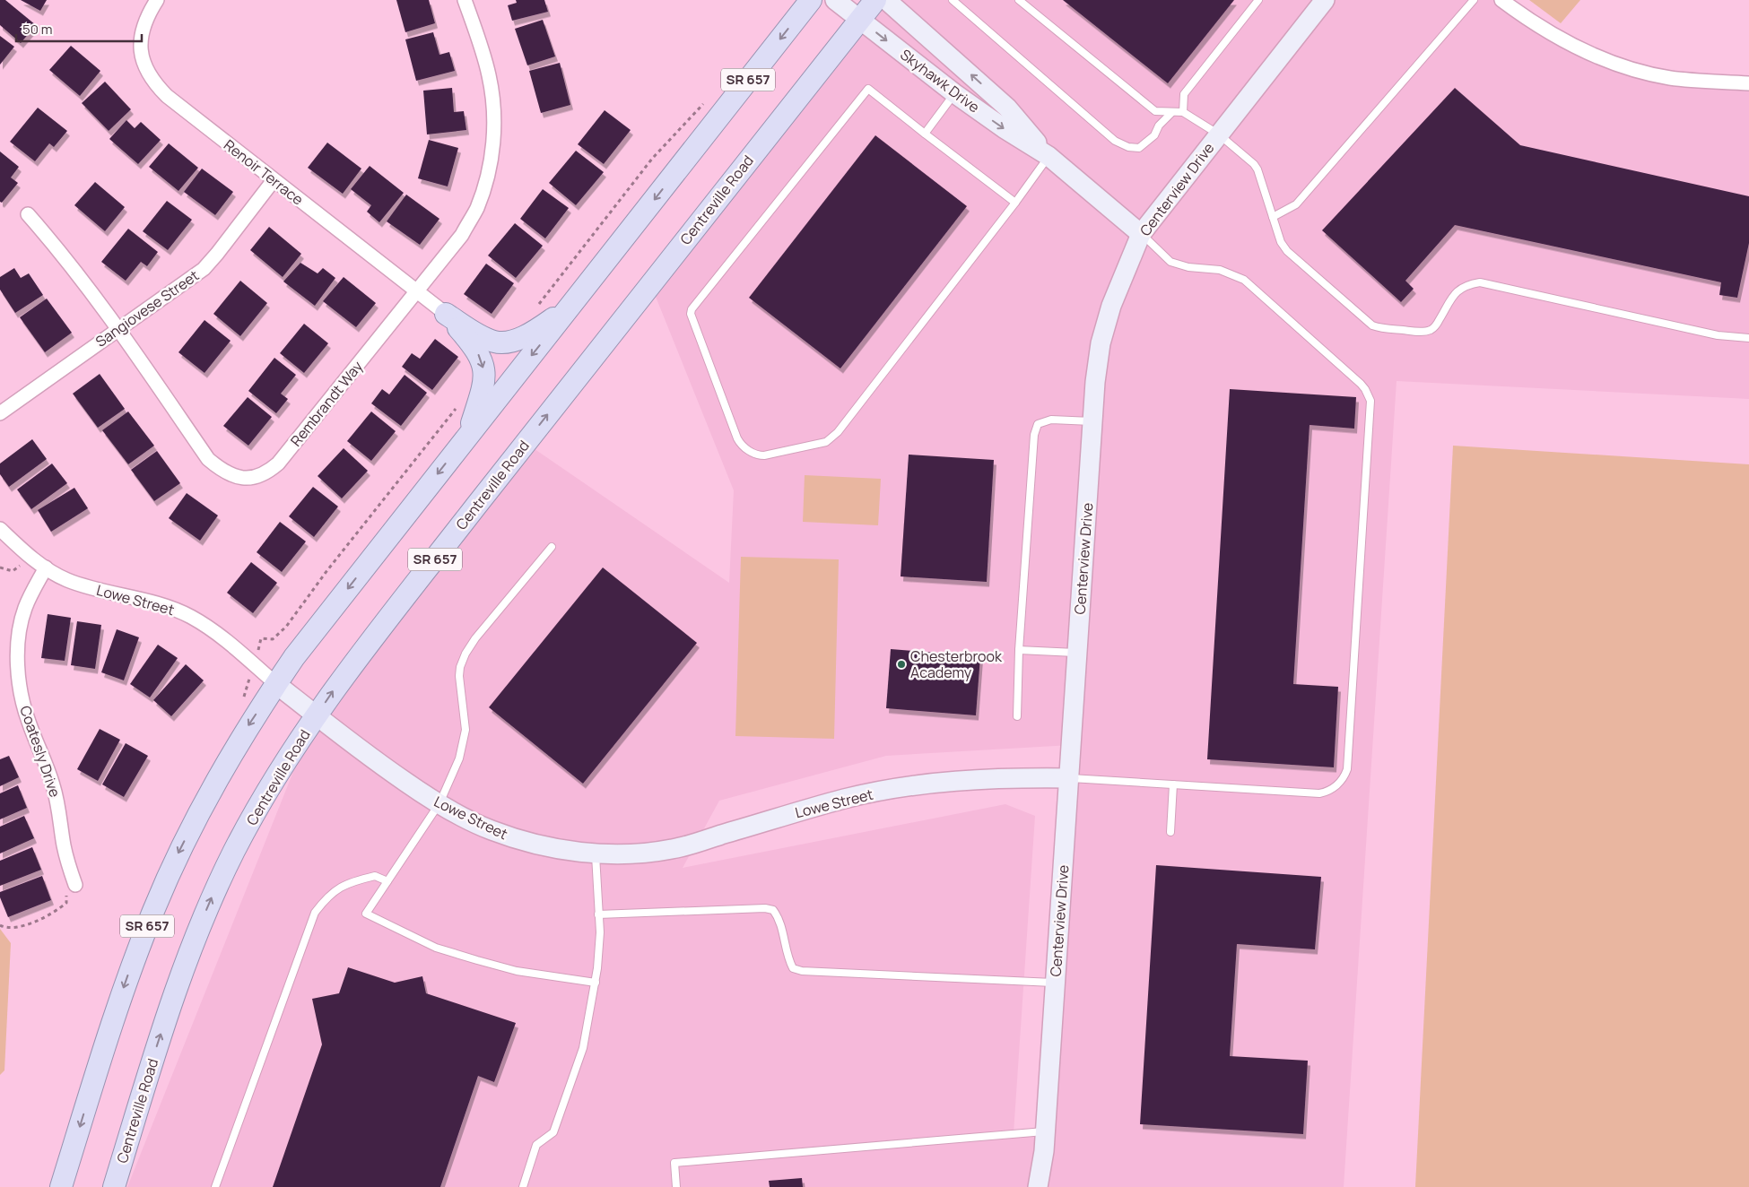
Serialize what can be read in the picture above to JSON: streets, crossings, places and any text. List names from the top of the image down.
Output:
{
  "streets": {
    "main road": ["SR 657", "Centreville Road"],
    "street": [
      "Skyhawk Drive",
      "Renoir Terrace",
      "Centerview Drive",
      "Sangiovese Street",
      "Rembrandt Way",
      "Lowe Street",
      "Coatesly Drive"
    ]
  },
  "crossings": [
    ["SR 657", "Lowe Street"],
    ["Skyhawk Drive", "Centerview Drive"],
    ["Skyhawk Drive", "Centreville Road"],
    ["Renoir Terrace", "Sangiovese Street"],
    ["Renoir Terrace", "Rembrandt Way"],
    ["Centerview Drive", "Lowe Street"],
    ["Centreville Road", "Lowe Street"],
    ["Sangiovese Street", "Rembrandt Way"],
    ["Lowe Street", "Coatesly Drive"]
  ],
  "places": ["Chesterbrook Academy"],
  "scale_bar": "50 m"
}
